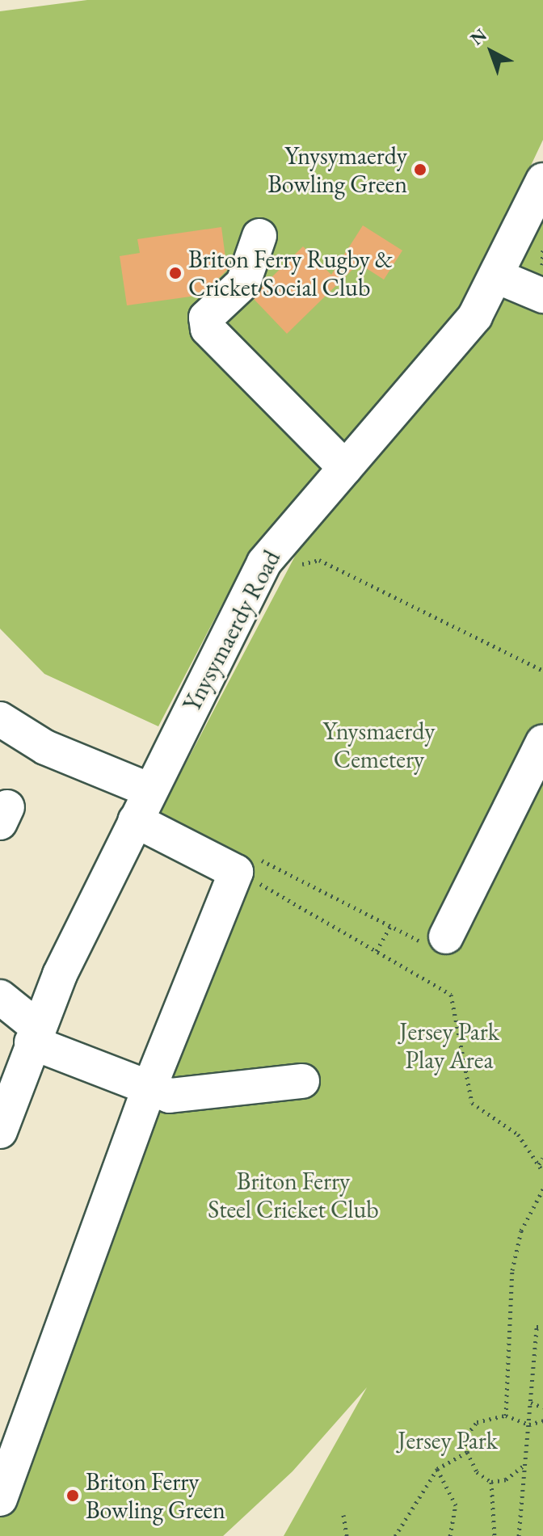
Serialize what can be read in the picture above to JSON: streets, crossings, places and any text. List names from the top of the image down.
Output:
{
  "streets": {
    "street": ["Ynysymaerdy Road"]
  },
  "parks": [
    "Ynysmaerdy Cemetery",
    "Jersey Park Play Area",
    "Briton Ferry Steel Cricket Club",
    "Jersey Park"
  ],
  "places": ["Ynysymaerdy Bowling Green", "Briton Ferry Rugby & Cricket Social Club", "Briton Ferry Bowling Green"],
  "north": "top left"
}
